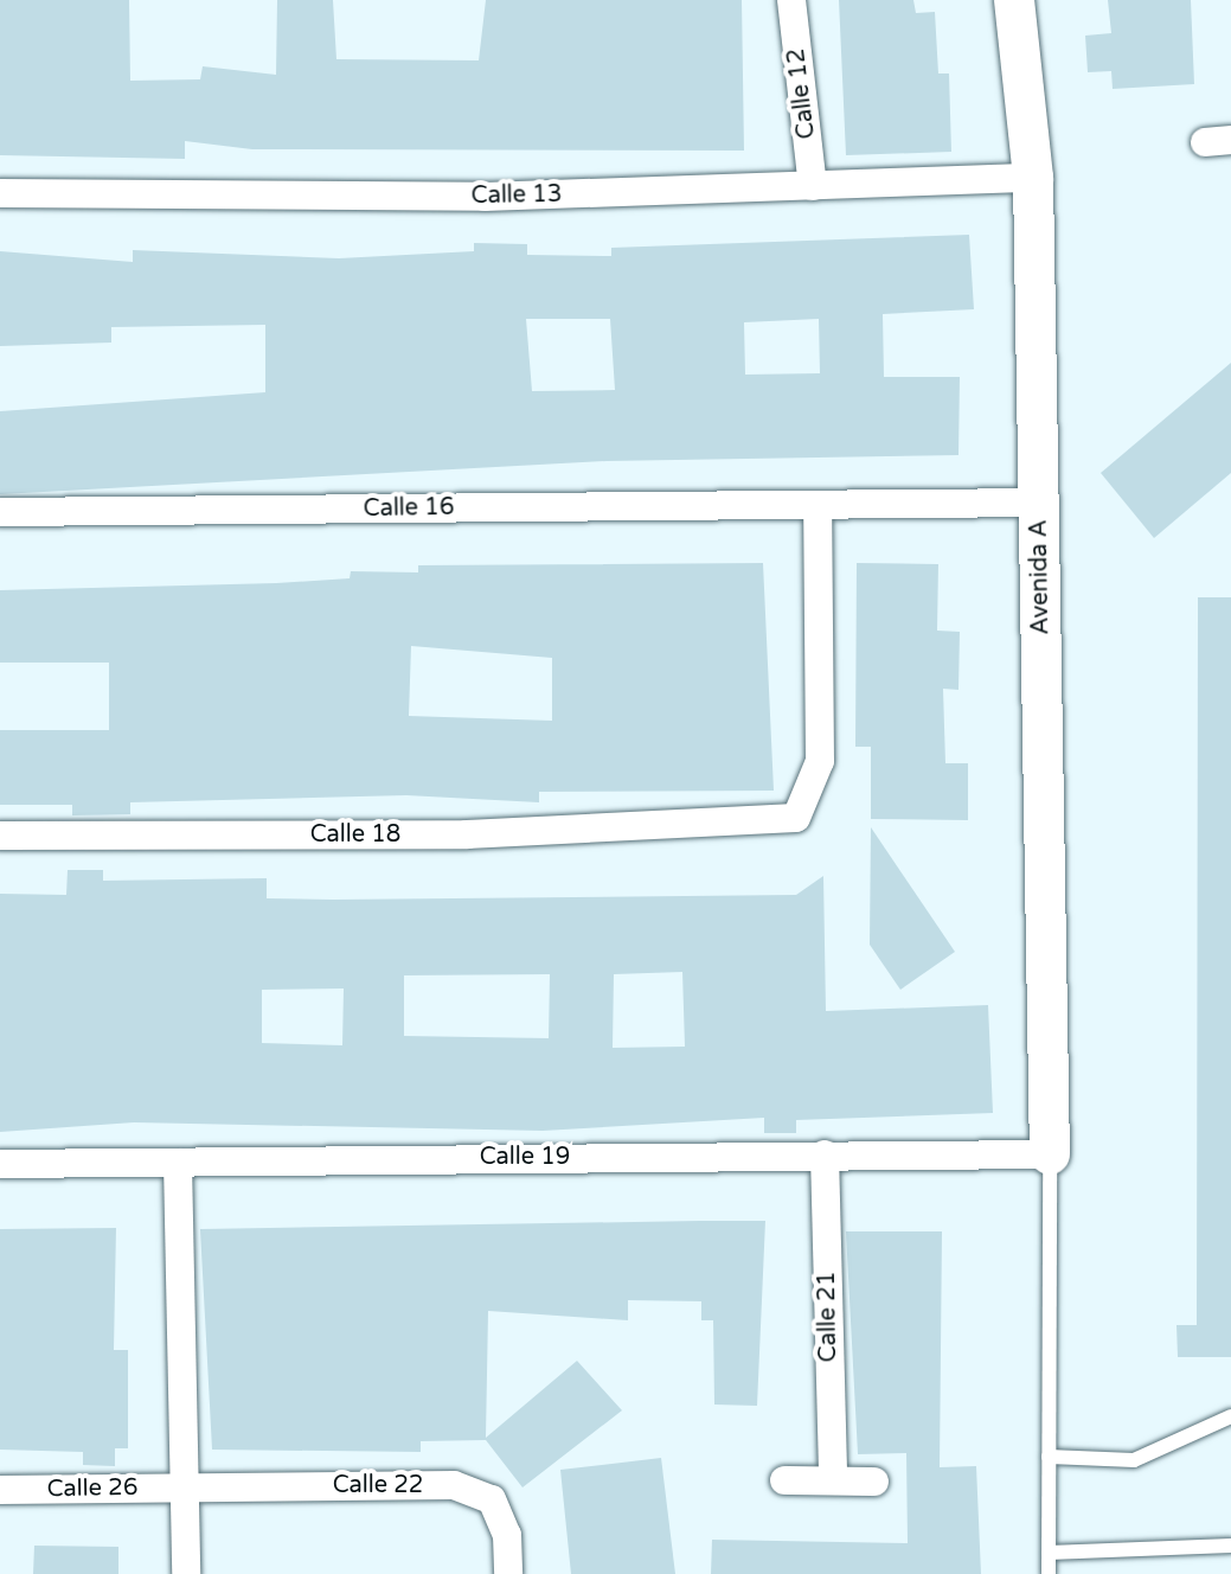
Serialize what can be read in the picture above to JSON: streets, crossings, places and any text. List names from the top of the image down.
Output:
{
  "streets": {
    "street": [
      "Calle 12",
      "Calle 13",
      "Calle 16",
      "Avenida A",
      "Calle 18",
      "Calle 19",
      "Calle 21",
      "Calle 22",
      "Calle 26"
    ]
  },
  "crossings": [
    ["Calle 12", "Calle 13"],
    ["Calle 13", "Avenida A"],
    ["Calle 16", "Avenida A"],
    ["Calle 16", "Calle 18"],
    ["Avenida A", "Calle 19"],
    ["Calle 19", "Calle 21"],
    ["Calle 22", "Calle 26"]
  ]
}
